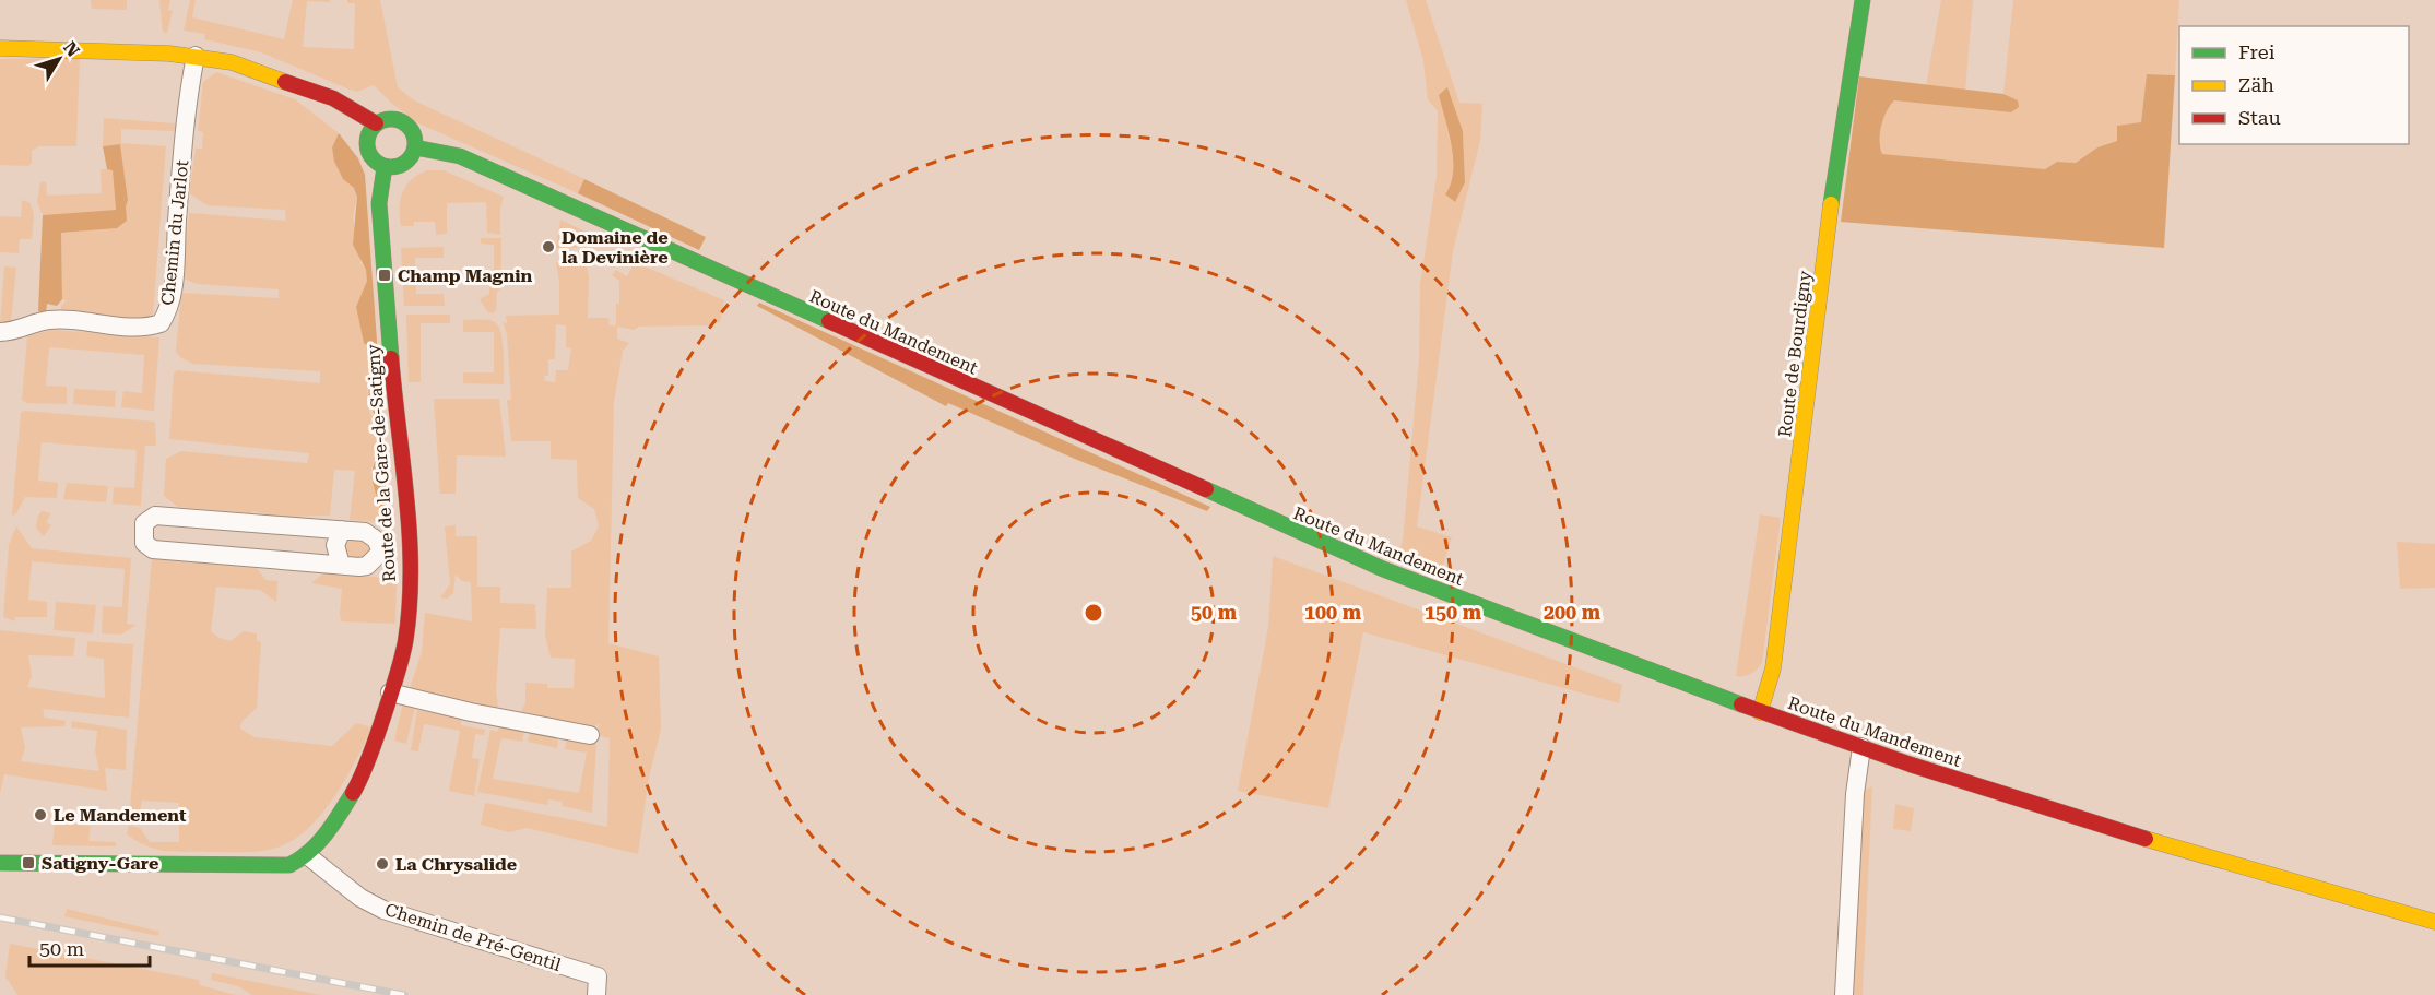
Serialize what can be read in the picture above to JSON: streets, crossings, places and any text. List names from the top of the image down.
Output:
{
  "streets": {
    "street": [
      "Chemin du Jarlot",
      "Route du Mandement",
      "Route de Bourdigny",
      "Route de la Gare-de-Satigny",
      "Chemin de Pré-Gentil"
    ]
  },
  "crossings": [
    ["Route du Mandement", "Route de Bourdigny"],
    ["Route du Mandement", "Route de la Gare-de-Satigny"],
    ["Route de la Gare-de-Satigny", "Chemin de Pré-Gentil"]
  ],
  "places": {
    "other": ["Domaine de la Devinière", "Le Mandement", "La Chrysalide"],
    "transit": ["Champ Magnin", "Satigny-Gare"]
  },
  "legend": ["Frei", "Zäh", "Stau"],
  "scale_bar": "50 m",
  "north": "top right",
  "rings": [
    "50 m",
    "100 m",
    "150 m",
    "200 m"
  ]
}
